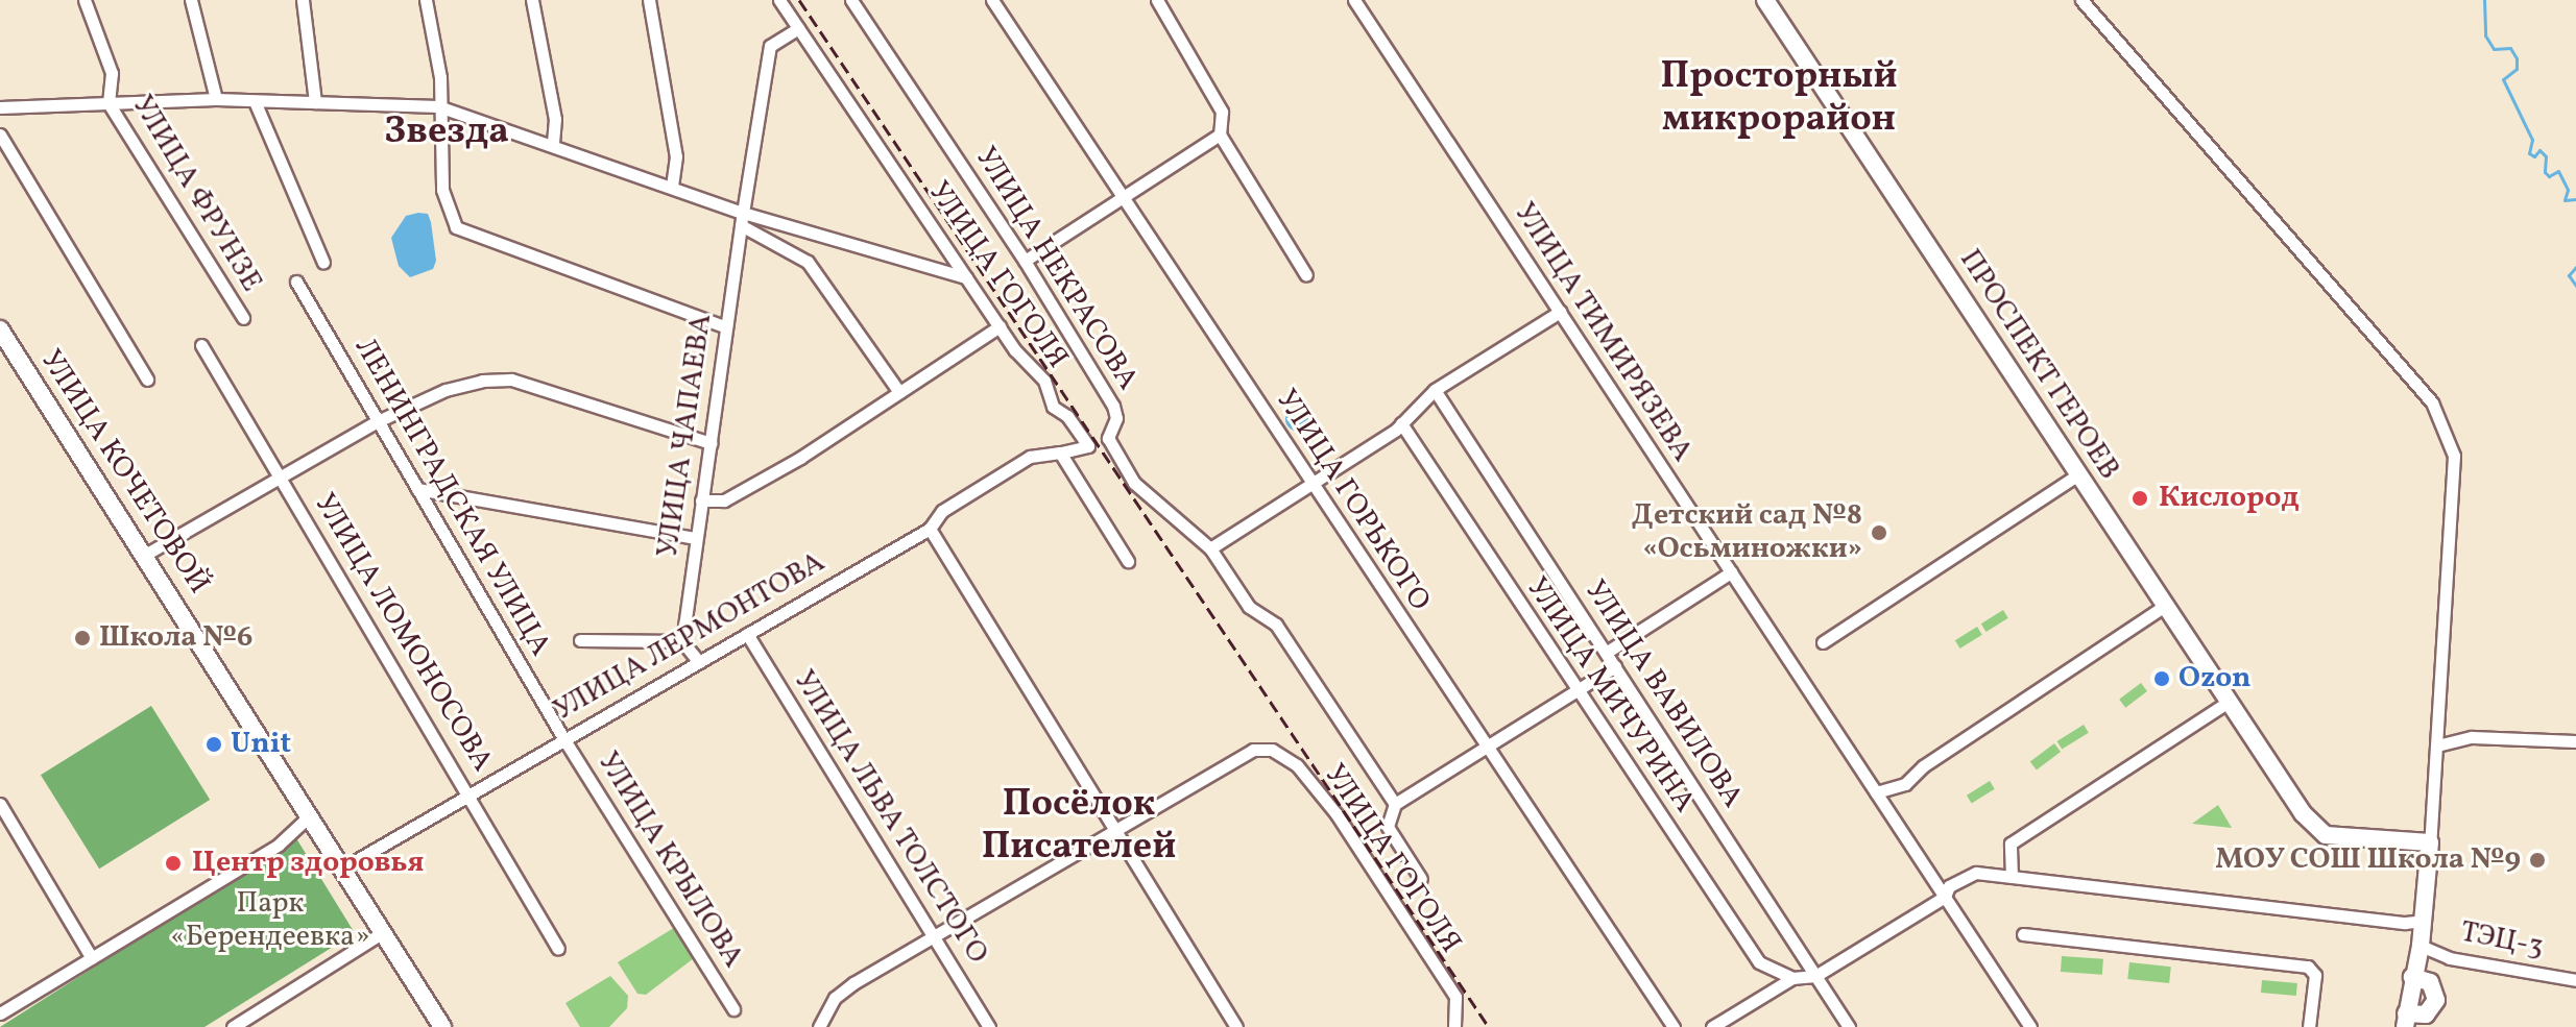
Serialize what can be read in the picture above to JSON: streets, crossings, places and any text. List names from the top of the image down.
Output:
{
  "streets": {
    "street": [
      "УЛИЦА ФРУНЗЕ",
      "УЛИЦА НЕКРАСОВА",
      "УЛИЦА ГОГОЛЯ",
      "УЛИЦА ТИМИРЯЗЕВА",
      "ПРОСПЕКТ ГЕРОЕВ",
      "УЛИЦА ЧАПАЕВА",
      "УЛИЦА КОЧЕТОВОЙ",
      "ЛЕНИНГРАДСКАЯ УЛИЦА",
      "УЛИЦА ГОРЬКОГО",
      "УЛИЦА ЛОМОНОСОВА",
      "УЛИЦА ЛЕРМОНТОВА",
      "УЛИЦА ВАВИЛОВА",
      "УЛИЦА МИЧУРИНА",
      "УЛИЦА ЛЬВА ТОЛСТОГО",
      "УЛИЦА КРЫЛОВА",
      "ТЭЦ-3"
    ]
  },
  "crossings": [
    ["УЛИЦА ГОГОЛЯ", "УЛИЦА ЧАПАЕВА"],
    ["УЛИЦА ГОГОЛЯ", "УЛИЦА ЛЕРМОНТОВА"],
    ["УЛИЦА КОЧЕТОВОЙ", "УЛИЦА ЛЕРМОНТОВА"],
    ["ЛЕНИНГРАДСКАЯ УЛИЦА", "УЛИЦА ЛЕРМОНТОВА"],
    ["ЛЕНИНГРАДСКАЯ УЛИЦА", "УЛИЦА КРЫЛОВА"],
    ["УЛИЦА ЛОМОНОСОВА", "УЛИЦА ЛЕРМОНТОВА"],
    ["УЛИЦА ЛЕРМОНТОВА", "УЛИЦА ЛЬВА ТОЛСТОГО"],
    ["УЛИЦА ЛЕРМОНТОВА", "УЛИЦА КРЫЛОВА"]
  ],
  "districts": ["Просторный микрорайон", "Звезда", "Посёлок Писателей"],
  "parks": ["Парк «Берендеевка»"],
  "places": [
    "Кислород",
    "Детский сад №8 «Осьминожки»",
    "Школа №6",
    "Ozon",
    "Unit",
    "МОУ СОШ Школа №9",
    "Центр здоровья"
  ]
}
